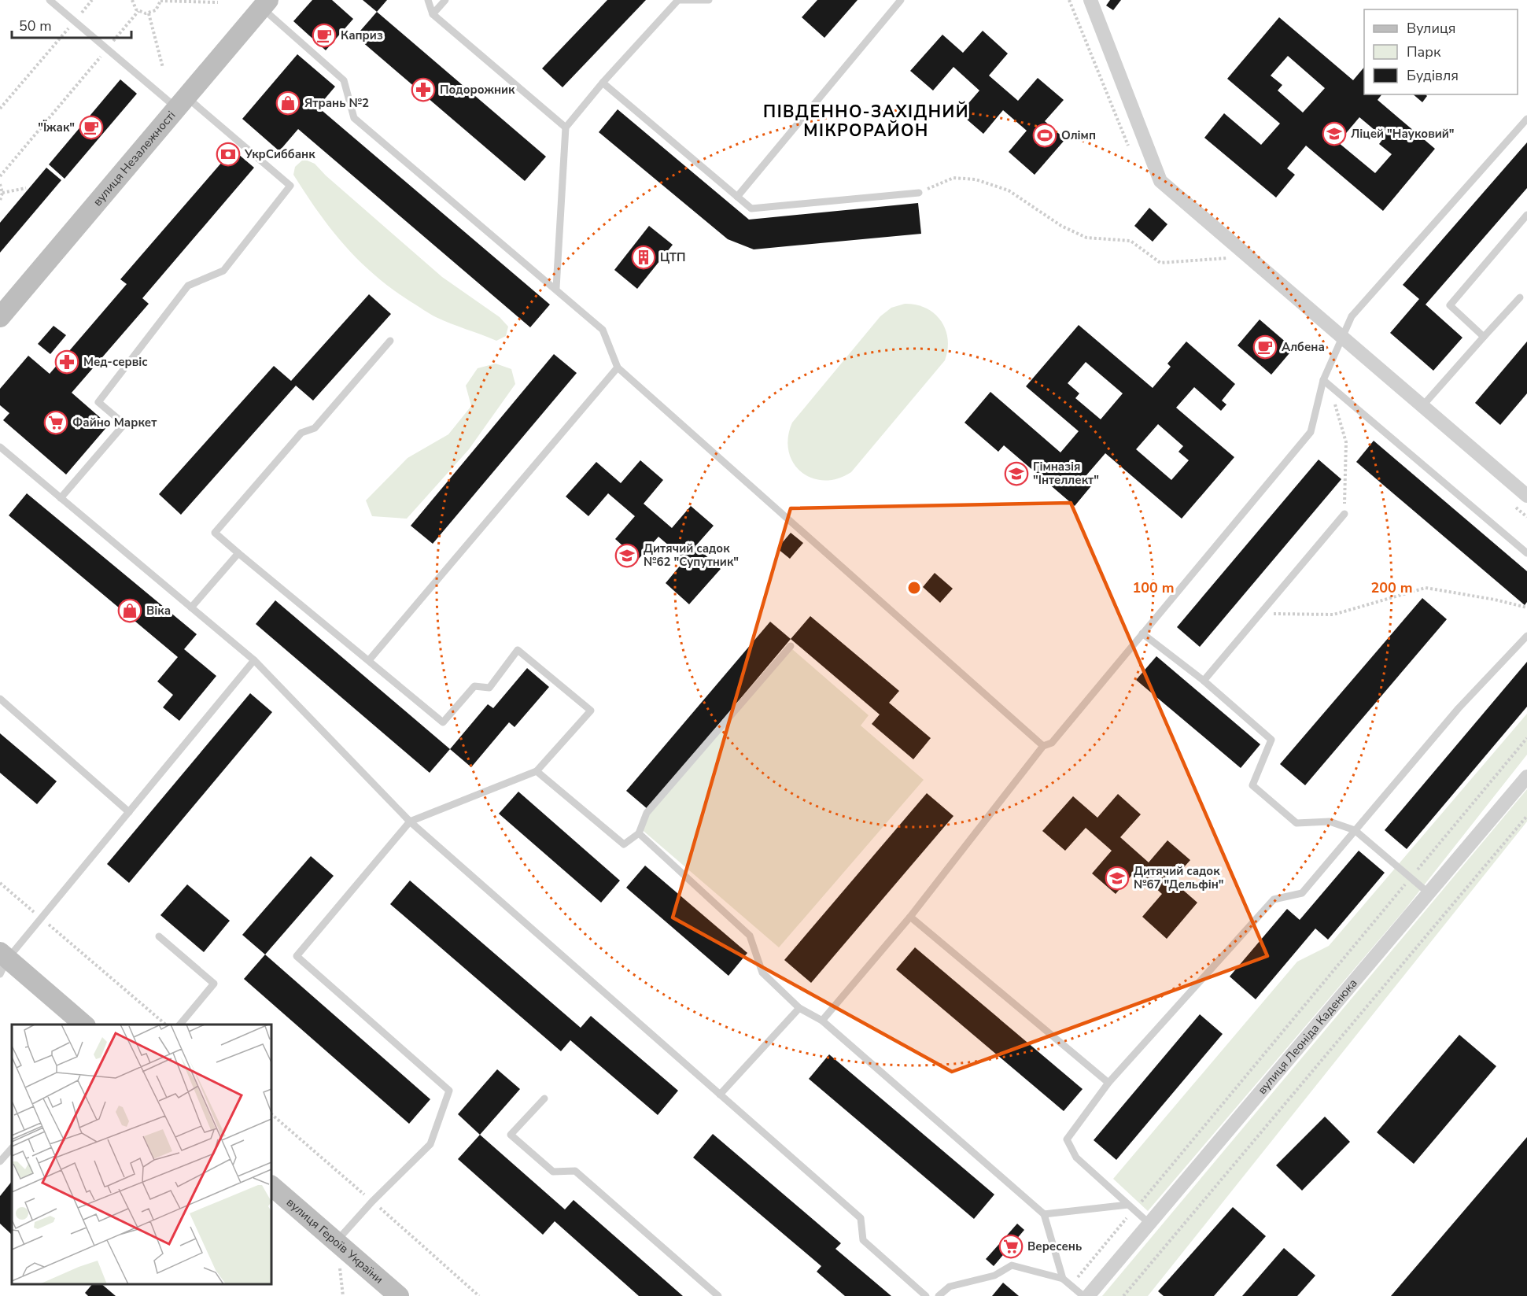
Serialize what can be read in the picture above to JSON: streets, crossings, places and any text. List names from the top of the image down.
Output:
{
  "streets": {
    "main road": ["вулиця Незалежності", "вулиця Героїв України"],
    "street": ["вулиця Леоніда Каденюка"]
  },
  "districts": ["ПІВДЕННО-ЗАХІДНИЙ МІКРОРАЙОН"],
  "places": {
    "cafe": ["Каприз", "\"Їжак\"", "Албена"],
    "pharmacy": ["Подорожник", "Мед-сервіс"],
    "shop": ["Ятрань №2", "Віка"],
    "school or university": [
      "Ліцей \"Науковий\"",
      "Гімназія \"Інтеллект\"",
      "Дитячий садок №62 \"Супутник\"",
      "Дитячий садок №67 \"Дельфін\""
    ],
    "sports": ["Олімп"],
    "bank": ["УкрСиббанк"],
    "building": ["ЦТП"],
    "supermarket": ["Файно Маркет", "Вересень"]
  },
  "legend": ["Вулиця", "Парк", "Будівля"],
  "scale_bar": "50 m",
  "rings": ["100 m", "200 m"]
}
